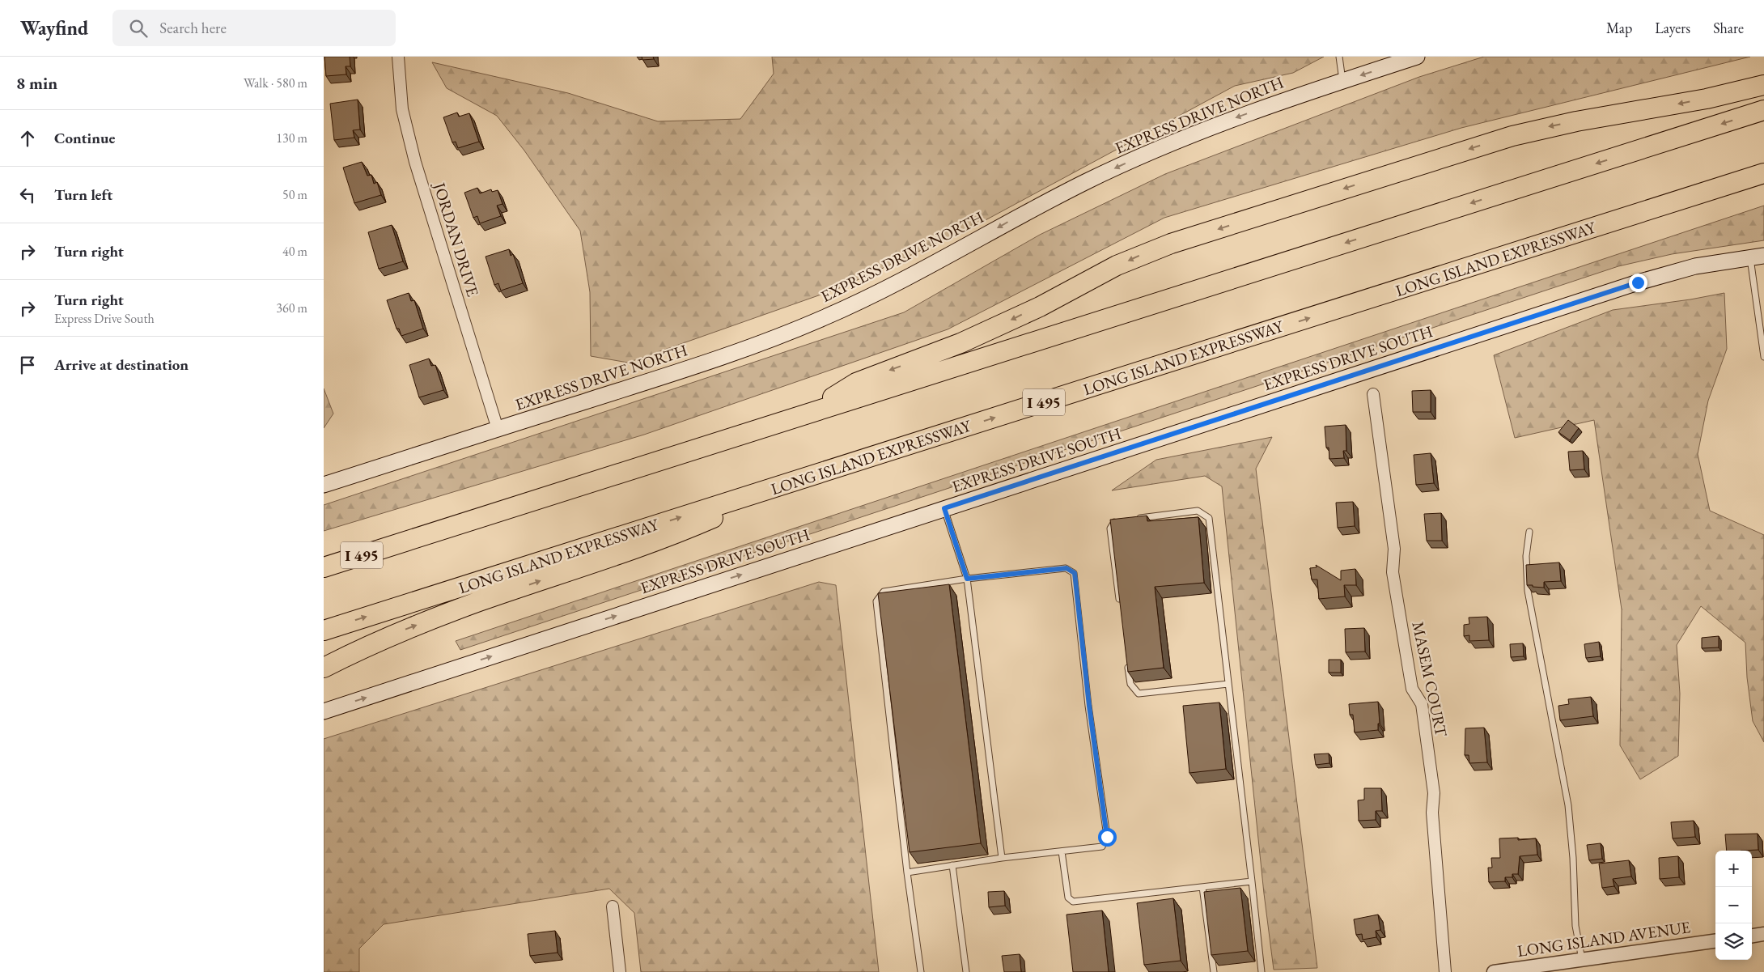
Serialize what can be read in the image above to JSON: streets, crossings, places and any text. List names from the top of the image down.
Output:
{
  "streets": {
    "highway": ["LONG ISLAND EXPRESSWAY", "I 495"],
    "main road": ["EXPRESS DRIVE NORTH", "EXPRESS DRIVE SOUTH"],
    "street": ["JORDAN DRIVE", "MASEM COURT", "LONG ISLAND AVENUE"]
  },
  "crossings": [
    ["EXPRESS DRIVE NORTH", "JORDAN DRIVE"]
  ],
  "one_way": ["EXPRESS DRIVE NORTH", "EXPRESS DRIVE SOUTH"],
  "page": {
    "header": "Wayfind",
    "search": "Search here",
    "nav": ["Map", "Layers", "Share"],
    "heading": ["8 min", "Walk · 580 m"],
    "list": [
      ["Continue", "130 m"],
      ["Turn left", "50 m"],
      ["Turn right", "40 m"],
      ["Turn right", "Express Drive South", "360 m"],
      "Arrive at destination"
    ],
    "map_buttons": ["+", "−"]
  }
}
